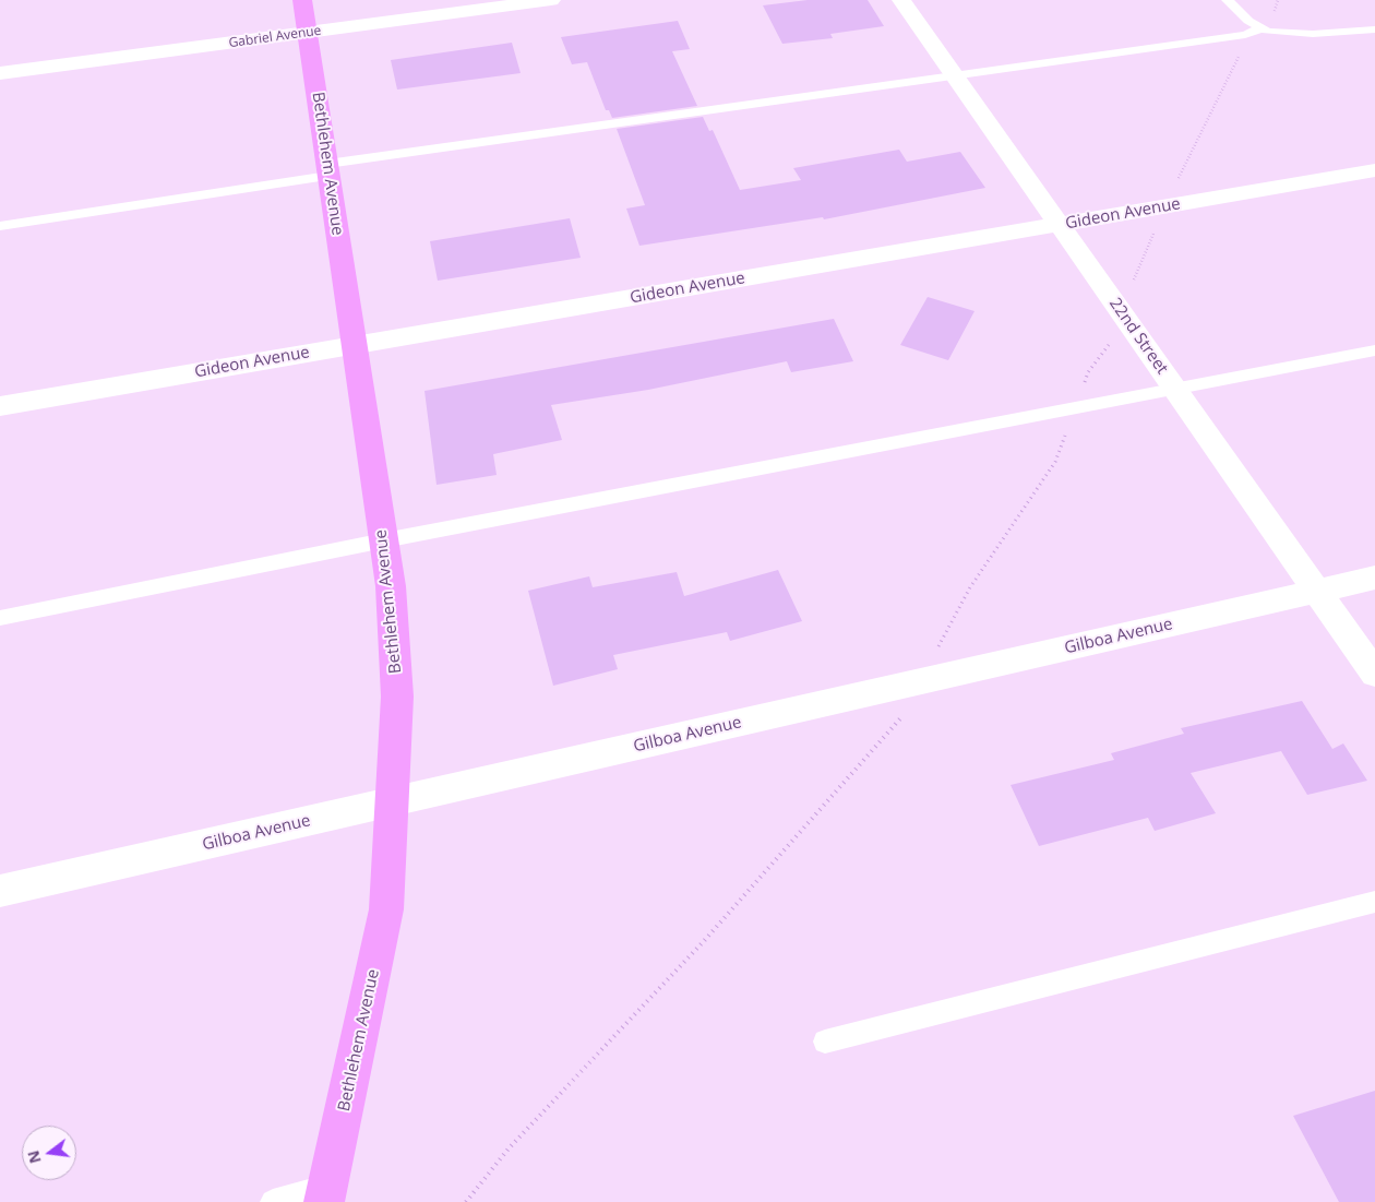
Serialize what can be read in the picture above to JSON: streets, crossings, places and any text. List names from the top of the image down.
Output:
{
  "streets": {
    "main road": ["Bethlehem Avenue"],
    "street": [
      "Gabriel Avenue",
      "Gideon Avenue",
      "22nd Street",
      "Gilboa Avenue"
    ]
  },
  "crossings": [
    ["Gabriel Avenue", "Bethlehem Avenue"],
    ["Bethlehem Avenue", "Gideon Avenue"],
    ["Bethlehem Avenue", "Gilboa Avenue"],
    ["Gideon Avenue", "22nd Street"],
    ["22nd Street", "Gilboa Avenue"]
  ],
  "north": "left"
}
